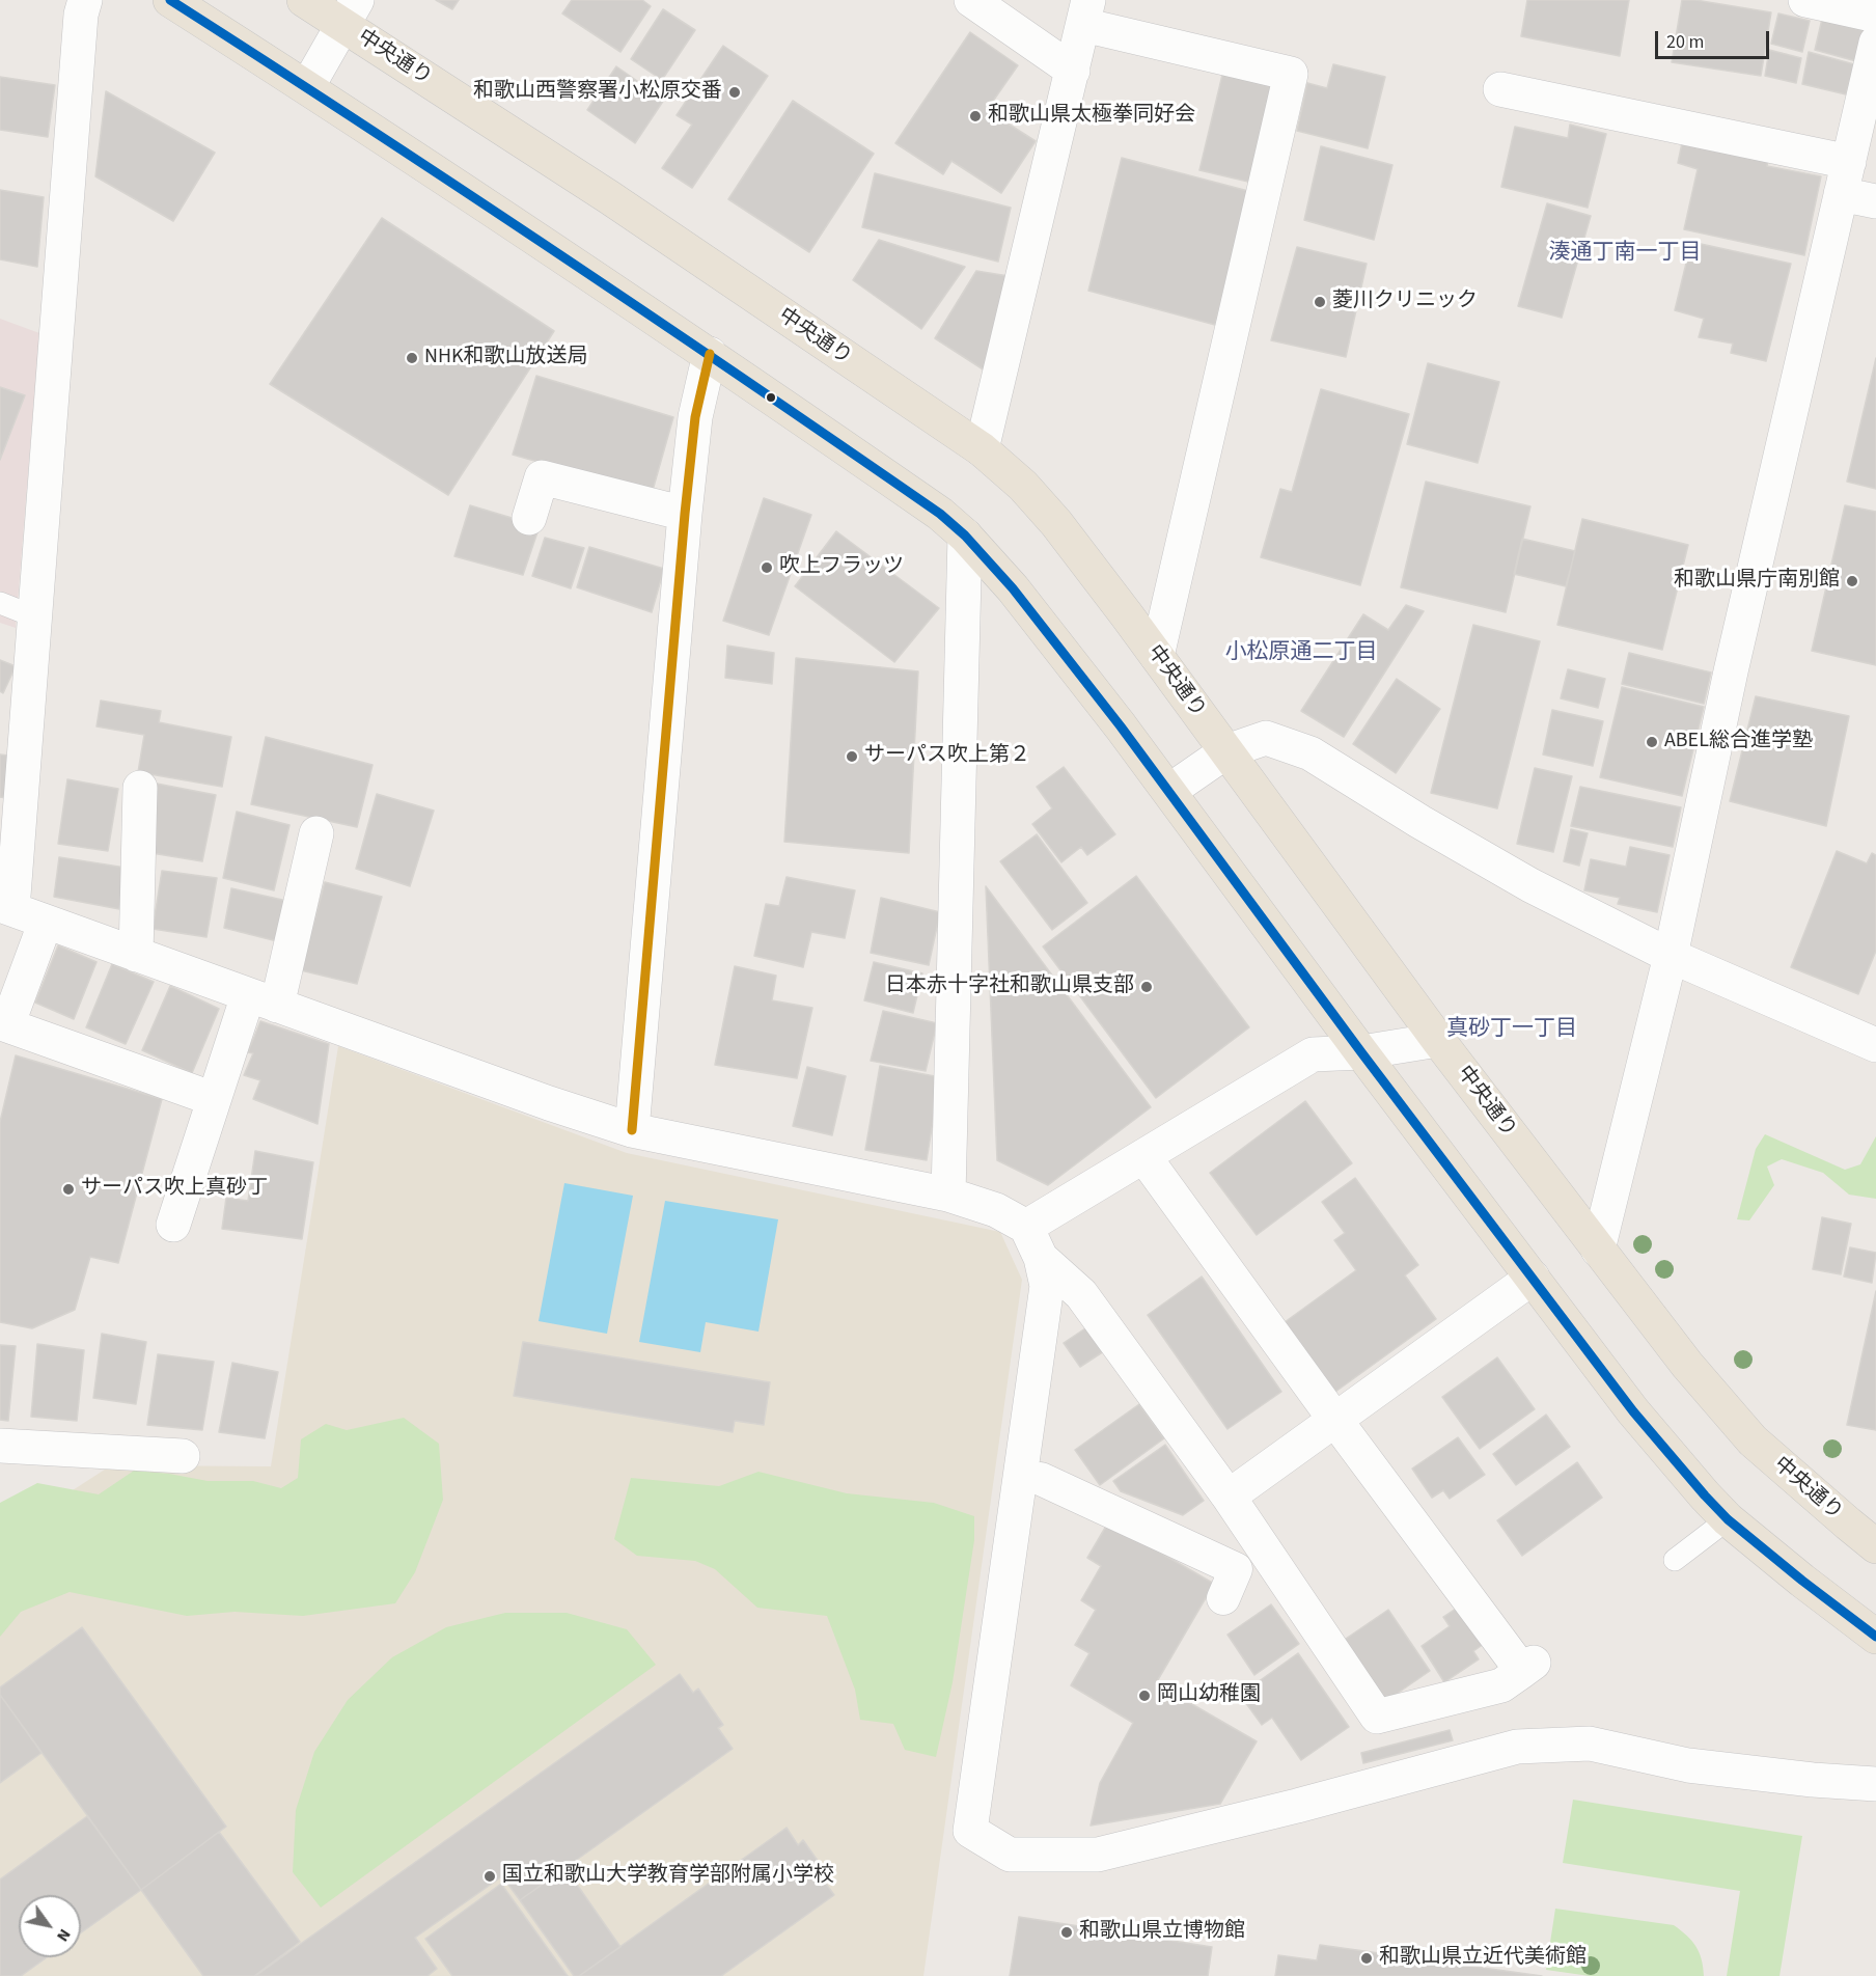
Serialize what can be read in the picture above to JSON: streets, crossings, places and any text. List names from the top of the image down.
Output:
{
  "streets": {
    "highway": ["中央通り"]
  },
  "districts": ["湊通丁南一丁目", "小松原通二丁目", "真砂丁一丁目"],
  "places": [
    "和歌山西警察署小松原交番",
    "和歌山県太極拳同好会",
    "菱川クリニック",
    "NHK和歌山放送局",
    "吹上フラッツ",
    "和歌山県庁南別館",
    "ABEL総合進学塾",
    "サーパス吹上第２",
    "日本赤十字社和歌山県支部",
    "サーパス吹上真砂丁",
    "岡山幼稚園",
    "国立和歌山大学教育学部附属小学校",
    "和歌山県立博物館",
    "和歌山県立近代美術館"
  ],
  "scale_bar": "20 m",
  "north": "bottom right"
}
